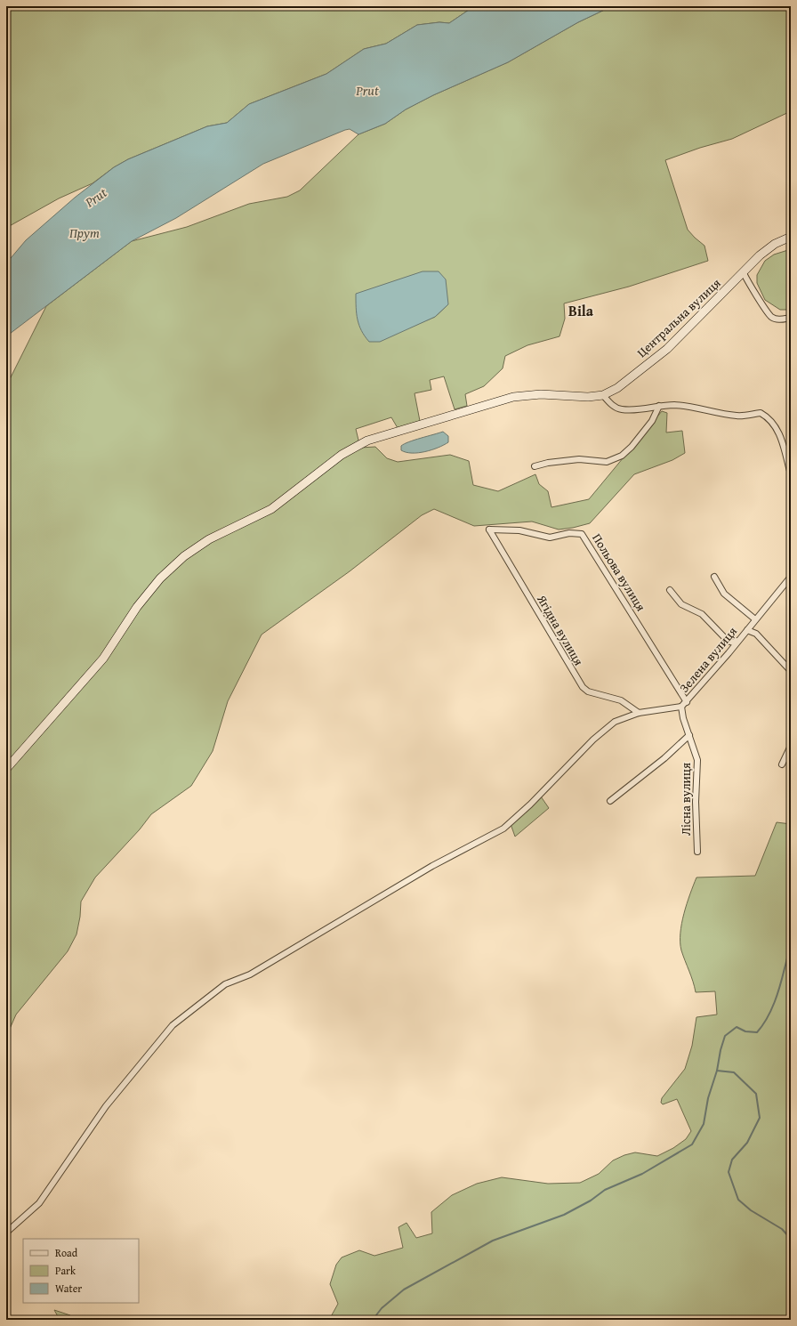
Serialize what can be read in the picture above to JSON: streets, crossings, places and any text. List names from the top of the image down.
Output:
{
  "streets": {
    "main road": ["Центральна вулиця"],
    "street": [
      "Польова вулиця",
      "Ягідна вулиця",
      "Зелена вулиця",
      "Лісна вулиця"
    ]
  },
  "crossings": [
    ["Польова вулиця", "Ягідна вулиця"],
    ["Польова вулиця", "Зелена вулиця"],
    ["Ягідна вулиця", "Зелена вулиця"],
    ["Зелена вулиця", "Лісна вулиця"]
  ],
  "districts": ["Bila"],
  "water": ["Prut", "Прут"],
  "legend": ["Road", "Park", "Water"]
}
